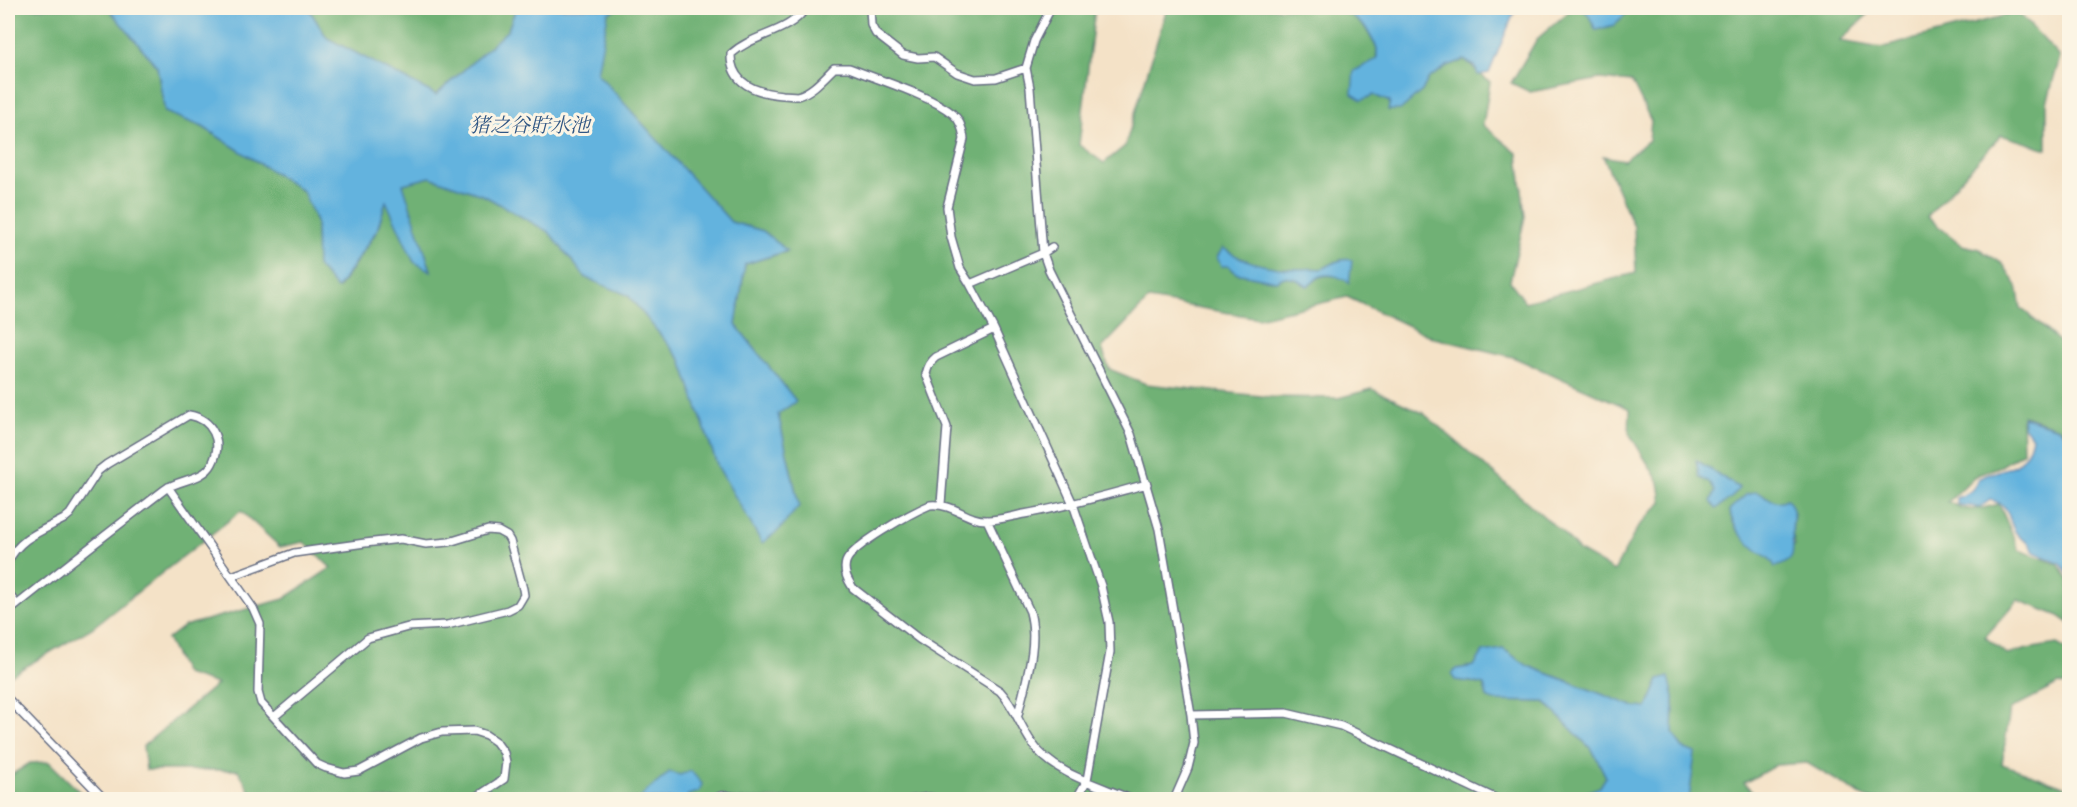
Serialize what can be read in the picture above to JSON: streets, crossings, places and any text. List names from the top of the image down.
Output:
{
  "water": ["猪之谷貯水池"]
}
